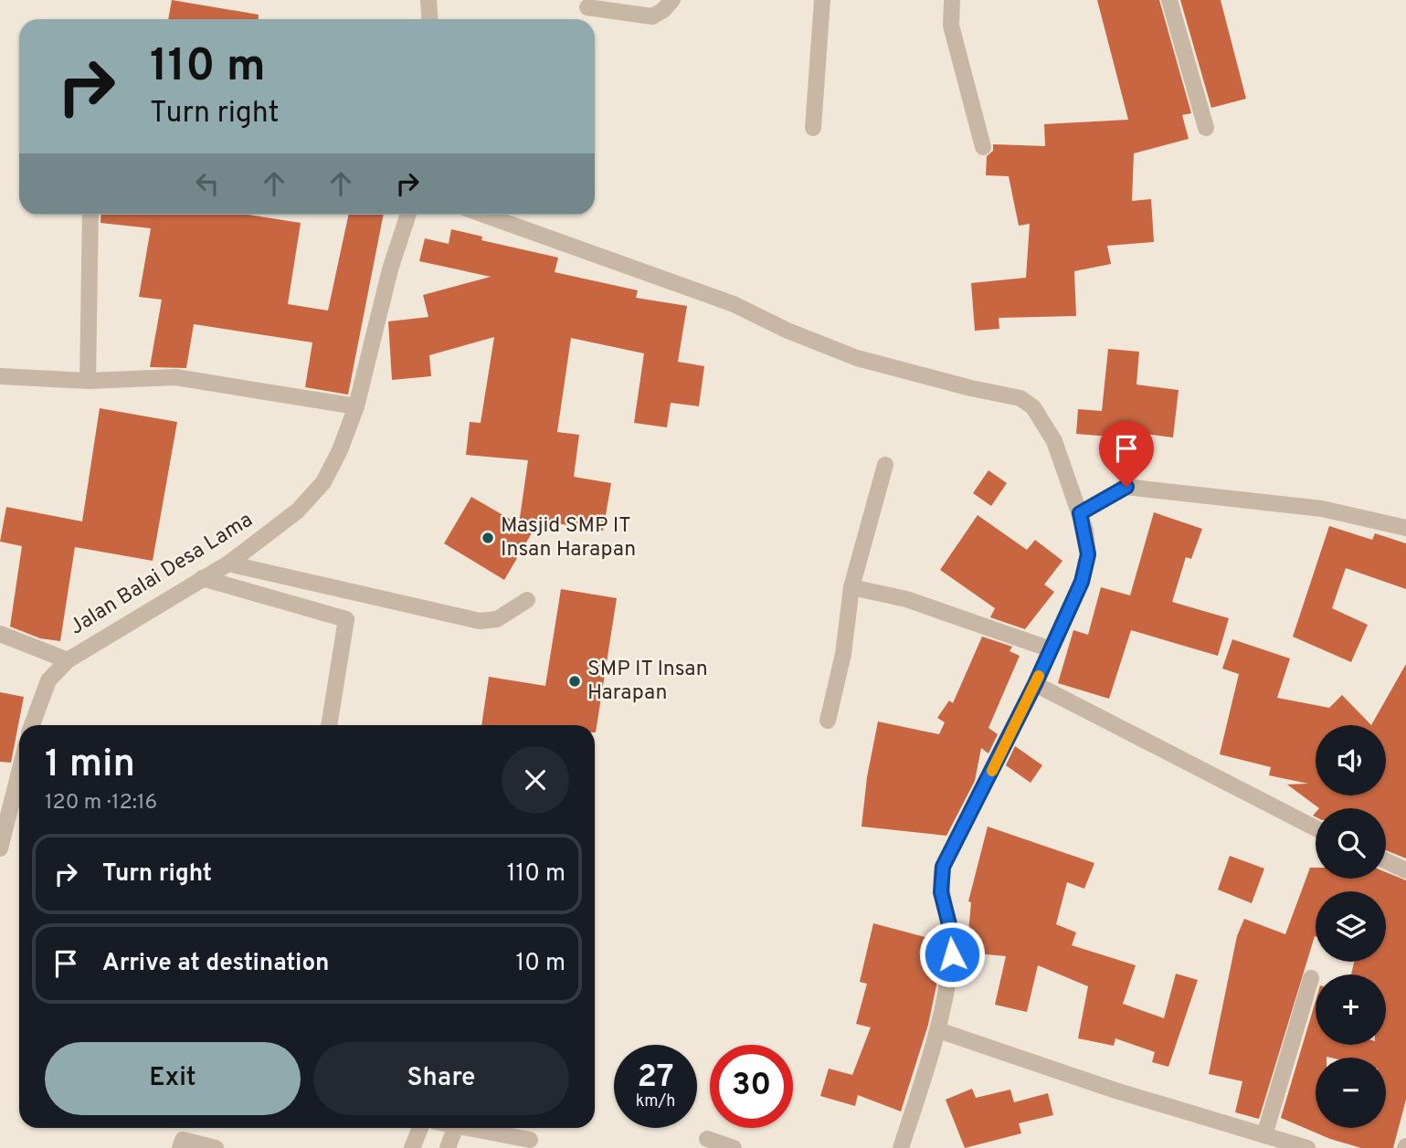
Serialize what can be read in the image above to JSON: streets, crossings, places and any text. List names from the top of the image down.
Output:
{
  "streets": {
    "street": ["Jalan Balai Desa Lama"]
  },
  "places": ["Masjid SMP IT Insan Harapan", "SMP IT Insan Harapan"],
  "page": {
    "turn": ["110 m", "Turn right"],
    "map_buttons": ["+", "−"],
    "heading": ["1 min", "120 m · 12:16"],
    "list": [
      {
        "name": "Turn right",
        "value": "110 m"
      },
      {
        "name": "Arrive at destination",
        "value": "10 m"
      }
    ],
    "buttons": ["Exit", "Share"],
    "speed": "27 km/h",
    "limit": "30"
  }
}
